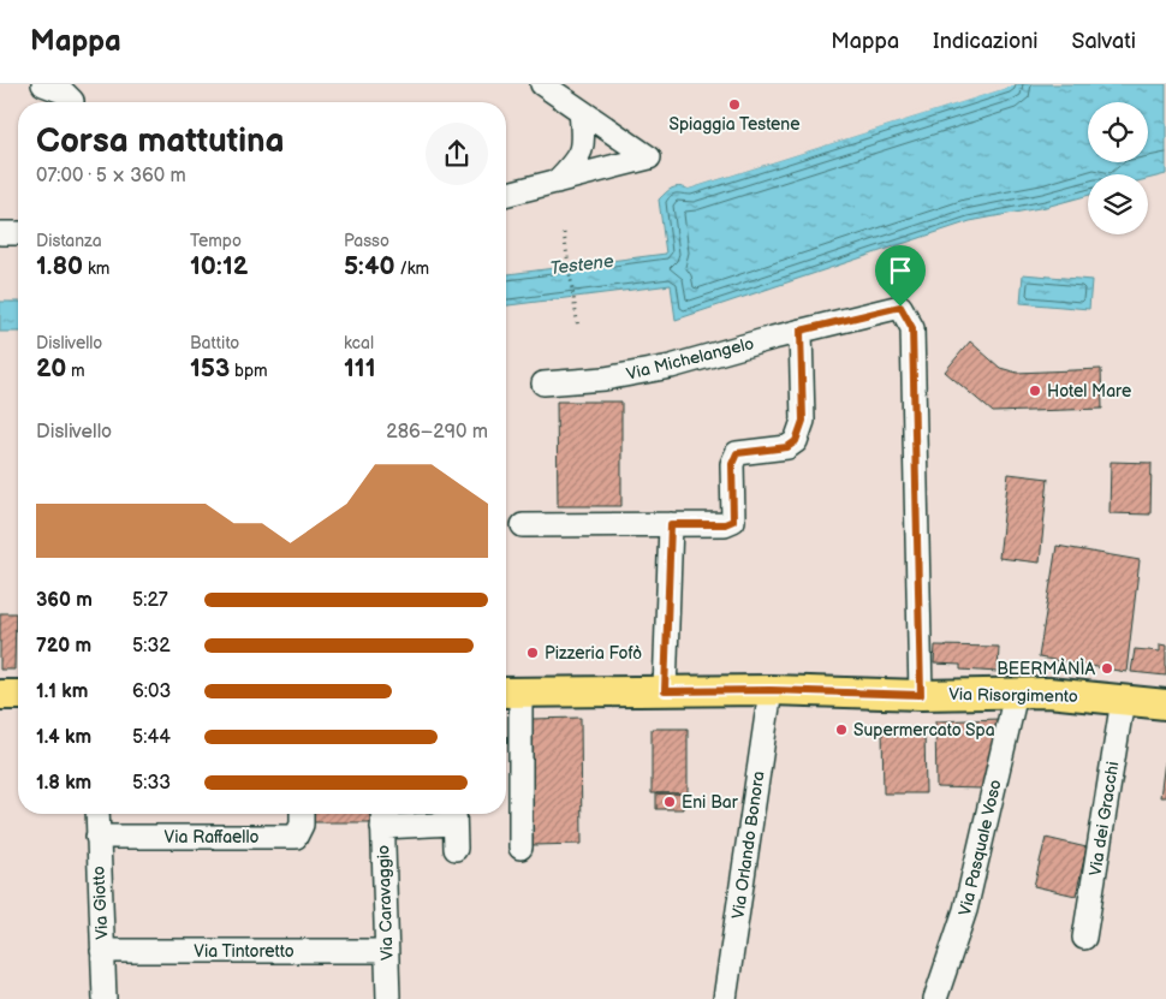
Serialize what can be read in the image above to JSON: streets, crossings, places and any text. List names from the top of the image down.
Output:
{
  "streets": {
    "main road": ["Via Risorgimento"],
    "street": [
      "Via Michelangelo",
      "Via dei Gracchi",
      "Via Raffaello",
      "Via Orlando Bonora",
      "Via Pasquale Voso",
      "Via Giotto",
      "Via Caravaggio",
      "Via Tintoretto"
    ]
  },
  "crossings": [
    ["Via Michelangelo", "Via Risorgimento"],
    ["Via Risorgimento", "Via dei Gracchi"],
    ["Via Risorgimento", "Via Orlando Bonora"],
    ["Via Risorgimento", "Via Pasquale Voso"],
    ["Via Raffaello", "Via Giotto"],
    ["Via Giotto", "Via Tintoretto"],
    ["Via Caravaggio", "Via Tintoretto"]
  ],
  "water": ["Testene"],
  "places": [
    "Spiaggia Testene",
    "Hotel Mare",
    "Pizzeria Fofò",
    "BEERMÀNÌA",
    "Supermercato Spa",
    "Eni Bar"
  ],
  "page": {
    "header": "Mappa",
    "nav": ["Mappa", "Indicazioni", "Salvati"],
    "heading": ["Corsa mattutina", "07:00 · 5 × 360 m"],
    "stats": [
      ["Distanza", "1.80 km"],
      ["Tempo", "10:12"],
      ["Passo", "5:40 /km"],
      ["Dislivello", "20 m"],
      ["Battito", "153 bpm"],
      ["kcal", "111"]
    ],
    "chart": ["Dislivello", "286–290 m"],
    "list": [
      {
        "name": "360 m",
        "note": "5:27"
      },
      {
        "name": "720 m",
        "note": "5:32"
      },
      {
        "name": "1.1 km",
        "note": "6:03"
      },
      {
        "name": "1.4 km",
        "note": "5:44"
      },
      {
        "name": "1.8 km",
        "note": "5:33"
      }
    ]
  }
}
